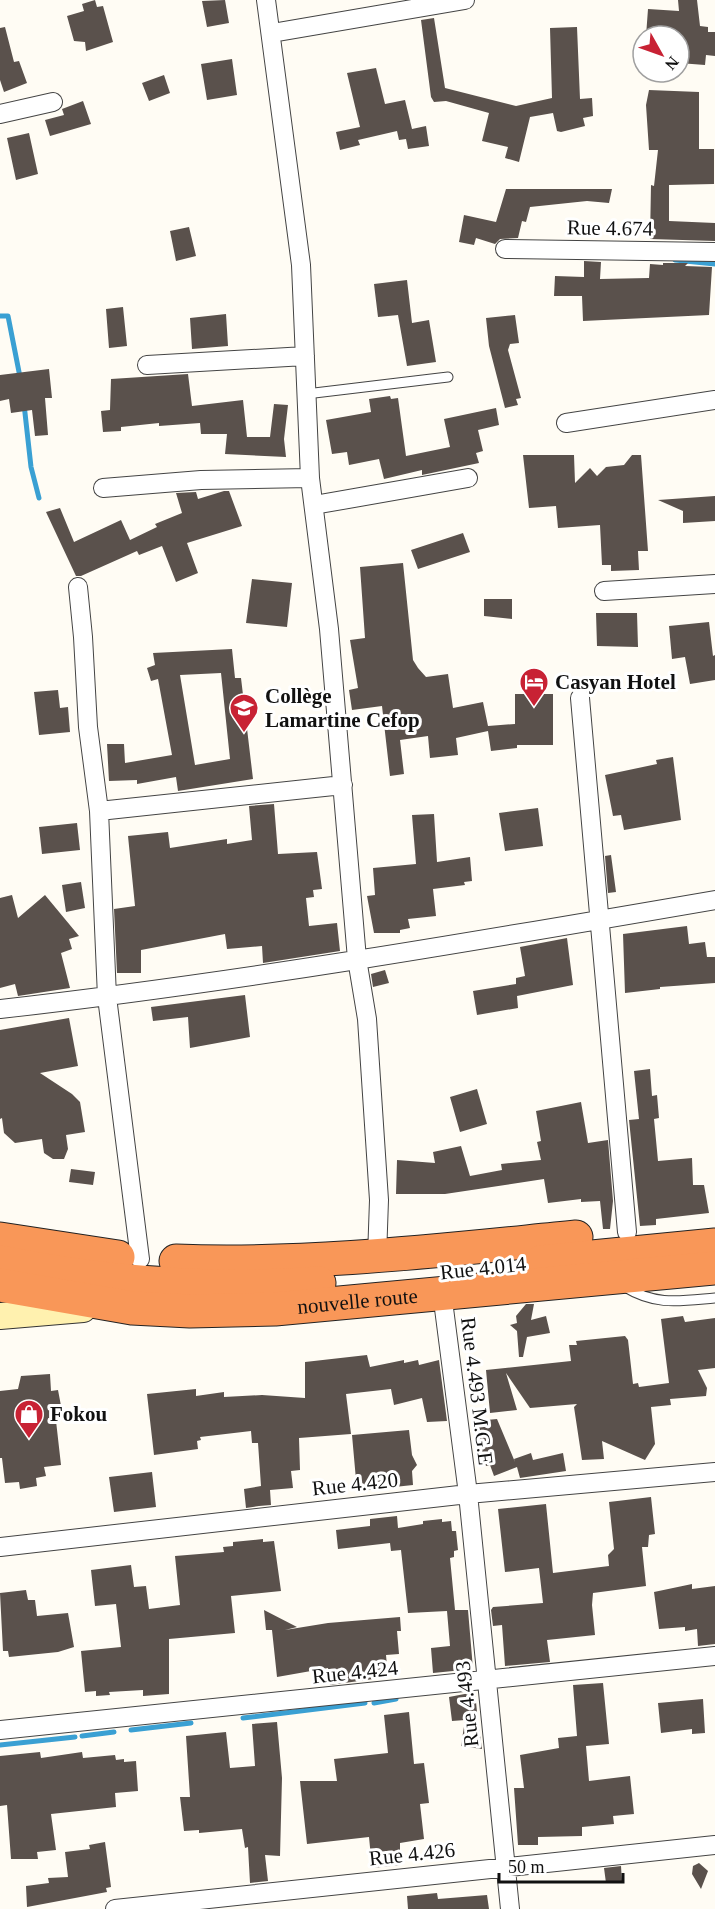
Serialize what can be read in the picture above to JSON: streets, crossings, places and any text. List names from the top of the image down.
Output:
{
  "streets": {
    "highway": ["Rue 4.014", "nouvelle route"],
    "street": [
      "Rue 4.674",
      "Rue 4.493 M.G.E",
      "Rue 4.420",
      "Rue 4.424",
      "Rue 4.493",
      "Rue 4.426"
    ]
  },
  "crossings": [
    ["nouvelle route", "Rue 4.493 M.G.E"],
    ["Rue 4.493 M.G.E", "Rue 4.420"],
    ["Rue 4.493 M.G.E", "Rue 4.493"],
    ["Rue 4.420", "Rue 4.493"],
    ["Rue 4.424", "Rue 4.493"],
    ["Rue 4.493", "Rue 4.426"]
  ],
  "places": {
    "hotel": ["Casyan Hotel"],
    "school or university": ["Collège Lamartine Cefop"],
    "shop": ["Fokou"]
  },
  "scale_bar": "50 m",
  "north": "bottom right"
}
